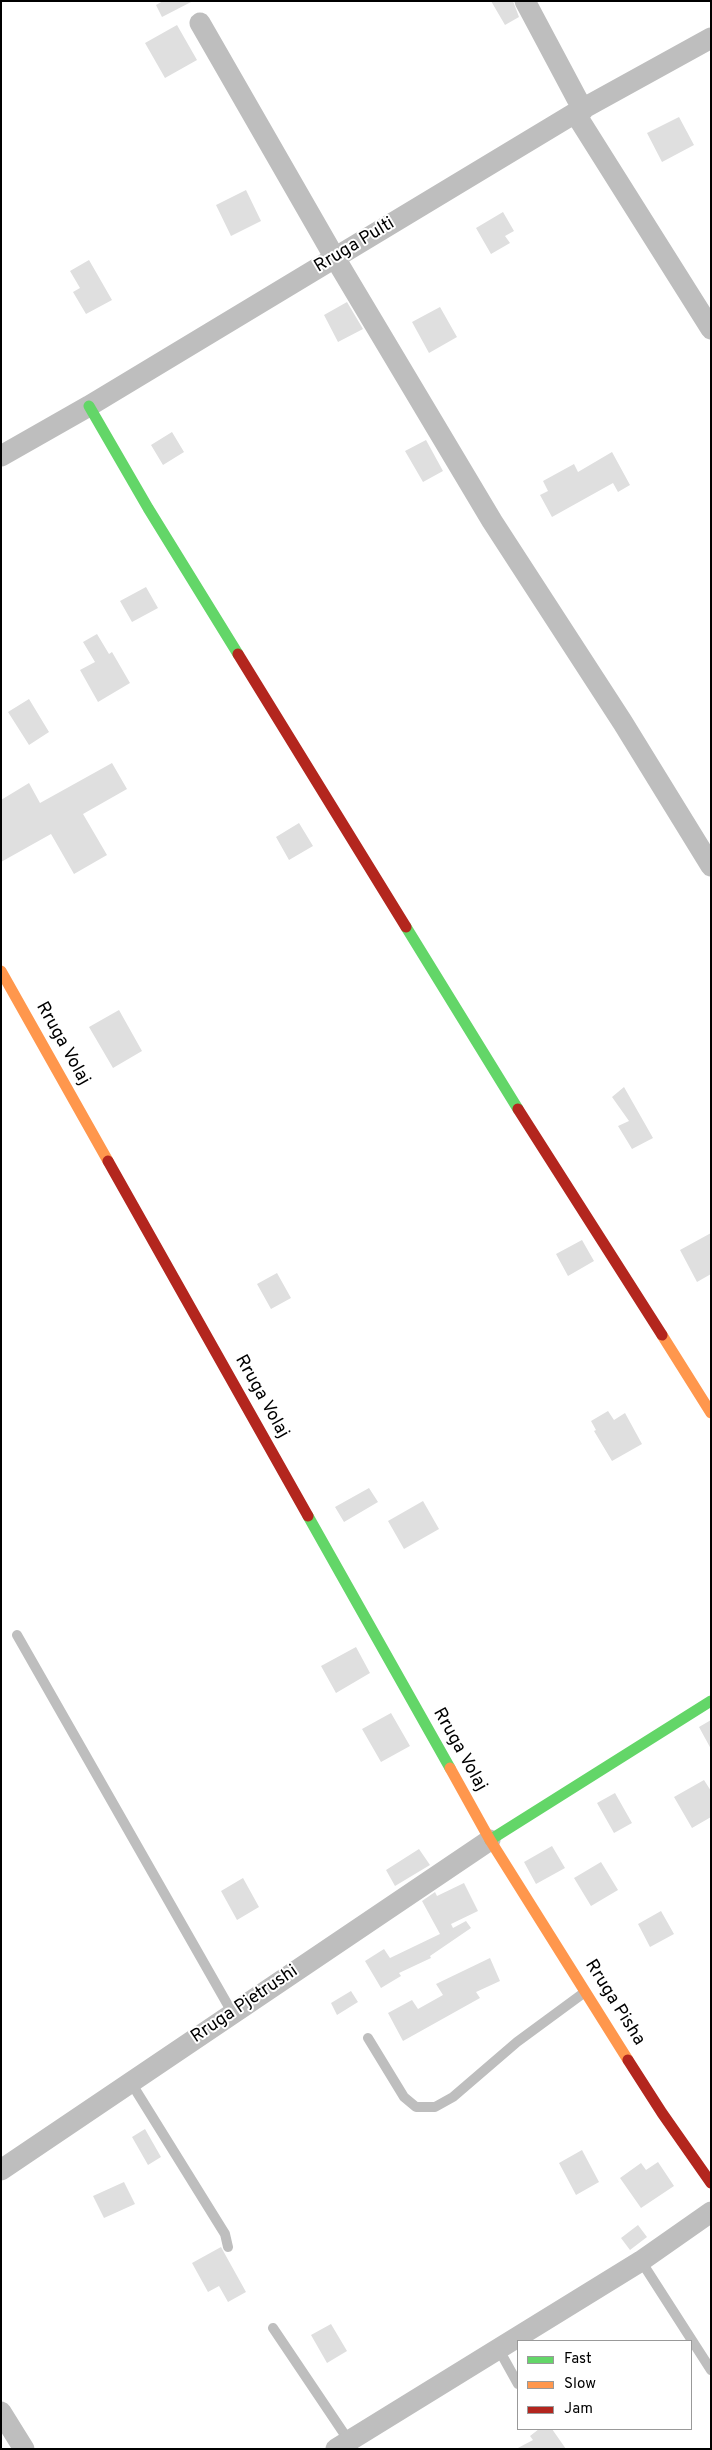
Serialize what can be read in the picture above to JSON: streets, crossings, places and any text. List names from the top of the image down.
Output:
{
  "streets": {
    "street": [
      "Rruga Pulti",
      "Rruga Volaj",
      "Rruga Pisha",
      "Rruga Pjetrushi"
    ]
  },
  "crossings": [
    ["Rruga Volaj", "Rruga Pisha"],
    ["Rruga Volaj", "Rruga Pjetrushi"],
    ["Rruga Pisha", "Rruga Pjetrushi"]
  ],
  "legend": ["Fast", "Slow", "Jam"]
}
